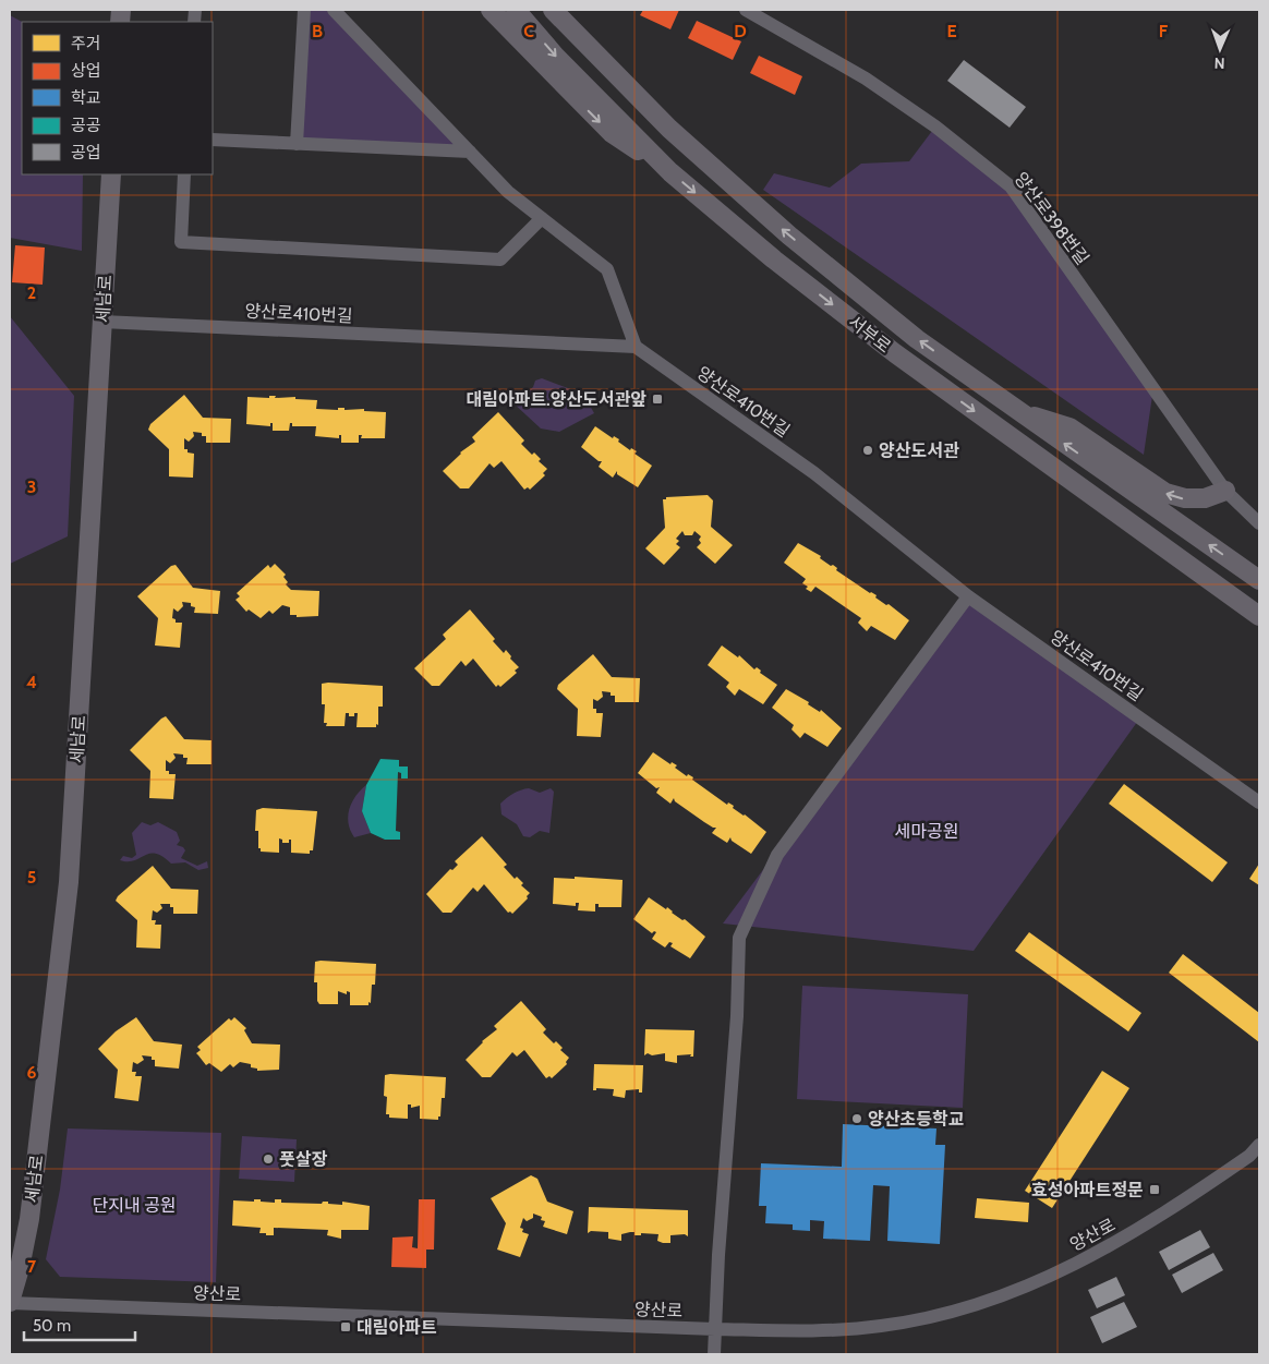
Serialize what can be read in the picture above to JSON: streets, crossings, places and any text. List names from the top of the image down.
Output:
{
  "streets": {
    "main road": ["세남로", "서부로"],
    "street": ["양산로398번길", "양산로410번길", "양산로"]
  },
  "crossings": [
    ["세남로", "양산로410번길"],
    ["세남로", "양산로"]
  ],
  "parks": ["세마공원", "단지내 공원"],
  "places": {
    "transit": ["대림아파트.양산도서관앞", "효성아파트정문", "대림아파트"],
    "other": ["양산도서관", "양산초등학교", "풋살장"]
  },
  "legend": [
    "주거",
    "상업",
    "학교",
    "공공",
    "공업"
  ],
  "scale_bar": "50 m",
  "north": "bottom",
  "grid": {
    "columns": [
      "B",
      "C",
      "D",
      "E",
      "F"
    ],
    "rows": [
      "2",
      "3",
      "4",
      "5",
      "6",
      "7"
    ]
  }
}
